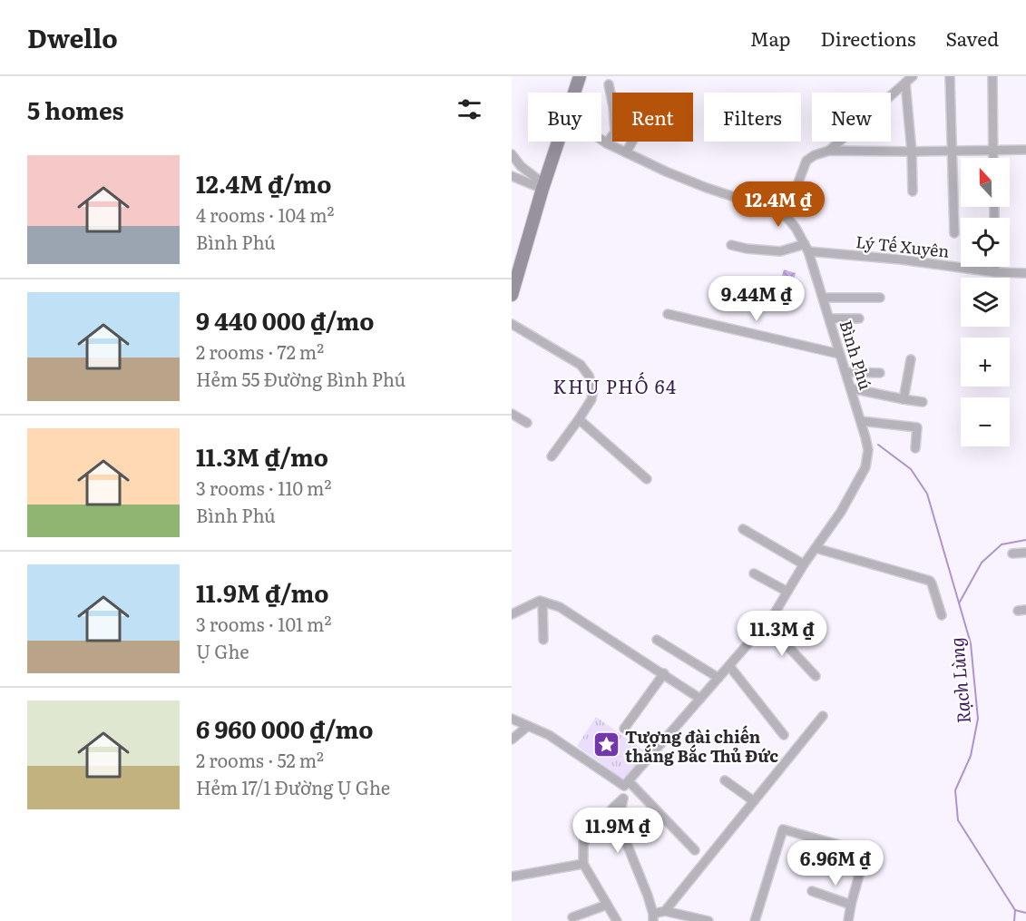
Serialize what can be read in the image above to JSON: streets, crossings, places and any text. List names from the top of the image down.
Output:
{
  "streets": {
    "street": ["Lý Tế Xuyên", "Bình Phú"]
  },
  "crossings": [
    ["Lý Tế Xuyên", "Bình Phú"]
  ],
  "districts": ["KHU PHỐ 64"],
  "water": ["Rạch Lùng"],
  "places": {
    "place": ["Tượng đài chiến thắng Bắc Thủ Đức"]
  },
  "north": "top",
  "page": {
    "header": "Dwello",
    "nav": ["Map", "Directions", "Saved"],
    "heading": "5 homes",
    "chip": [
      "Buy",
      "Rent",
      "Filters",
      "New"
    ],
    "list": [
      {
        "name": "12.4M ₫/mo",
        "note": "4 rooms · 104 m² · Bình Phú"
      },
      {
        "name": "9 440 000 ₫/mo",
        "note": "2 rooms · 72 m² · Hẻm 55 Đường Bình Phú"
      },
      {
        "name": "11.3M ₫/mo",
        "note": "3 rooms · 110 m² · Bình Phú"
      },
      {
        "name": "11.9M ₫/mo",
        "note": "3 rooms · 101 m² · Ụ Ghe"
      },
      {
        "name": "6 960 000 ₫/mo",
        "note": "2 rooms · 52 m² · Hẻm 17/1 Đường Ụ Ghe"
      }
    ],
    "map_buttons": ["+", "−"],
    "price": [
      "12.4M ₫",
      "9.44M ₫",
      "11.3M ₫",
      "11.9M ₫",
      "6.96M ₫"
    ]
  }
}
